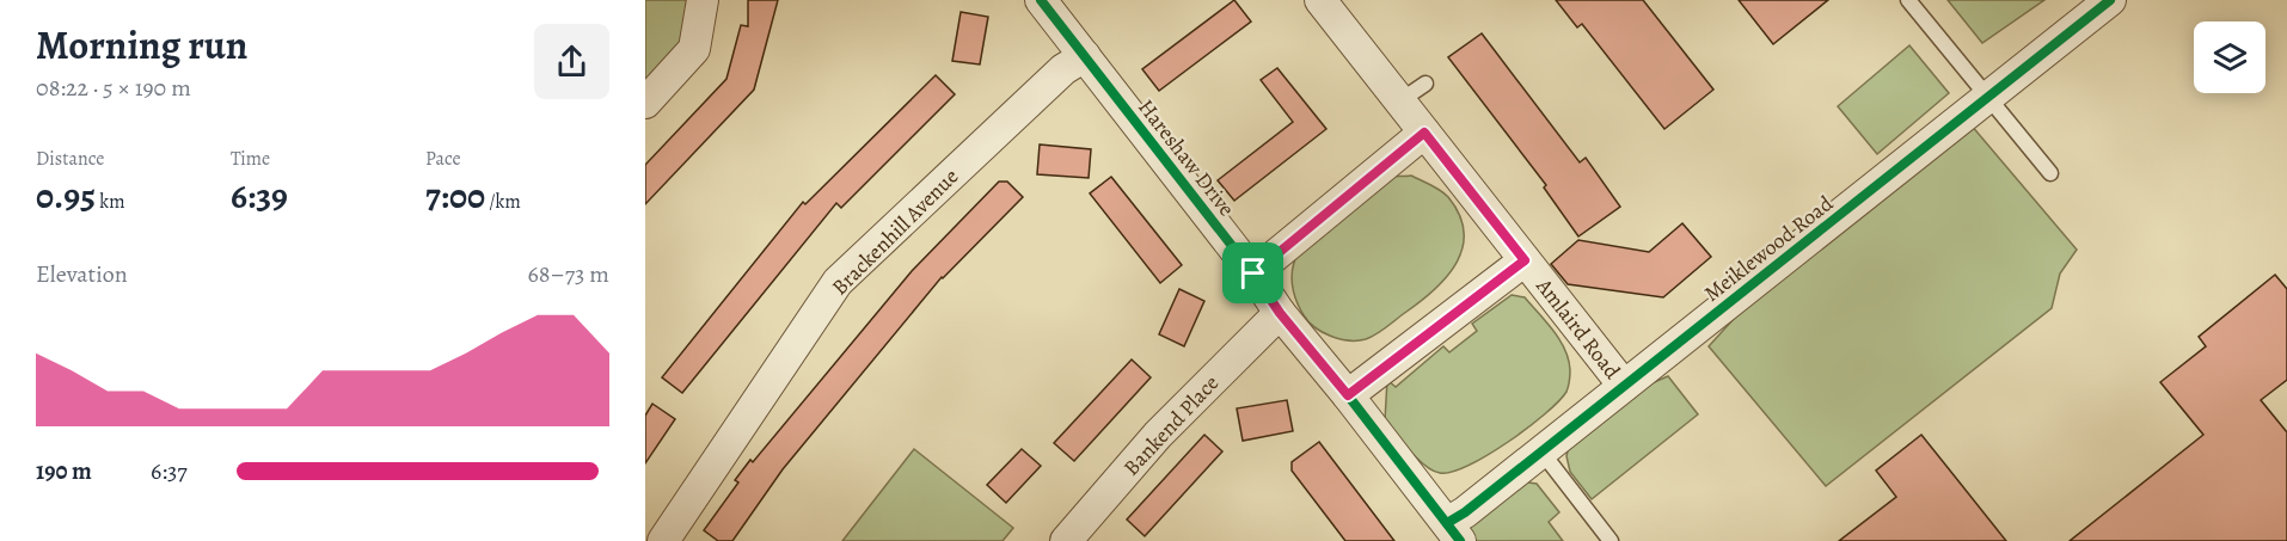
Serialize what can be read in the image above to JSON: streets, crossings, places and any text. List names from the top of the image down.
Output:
{
  "streets": {
    "street": [
      "Hareshaw Drive",
      "Brackenhill Avenue",
      "Meiklewood Road",
      "Amlaird Road",
      "Bankend Place"
    ]
  },
  "crossings": [
    ["Hareshaw Drive", "Brackenhill Avenue"],
    ["Hareshaw Drive", "Meiklewood Road"],
    ["Hareshaw Drive", "Bankend Place"],
    ["Meiklewood Road", "Amlaird Road"]
  ],
  "page": {
    "heading": ["Morning run", "08:22 · 5 × 190 m"],
    "stats": [
      ["Distance", "0.95 km"],
      ["Time", "6:39"],
      ["Pace", "7:00 /km"]
    ],
    "chart": ["Elevation", "68–73 m"],
    "list": [
      {
        "name": "190 m",
        "note": "6:37"
      }
    ]
  }
}
